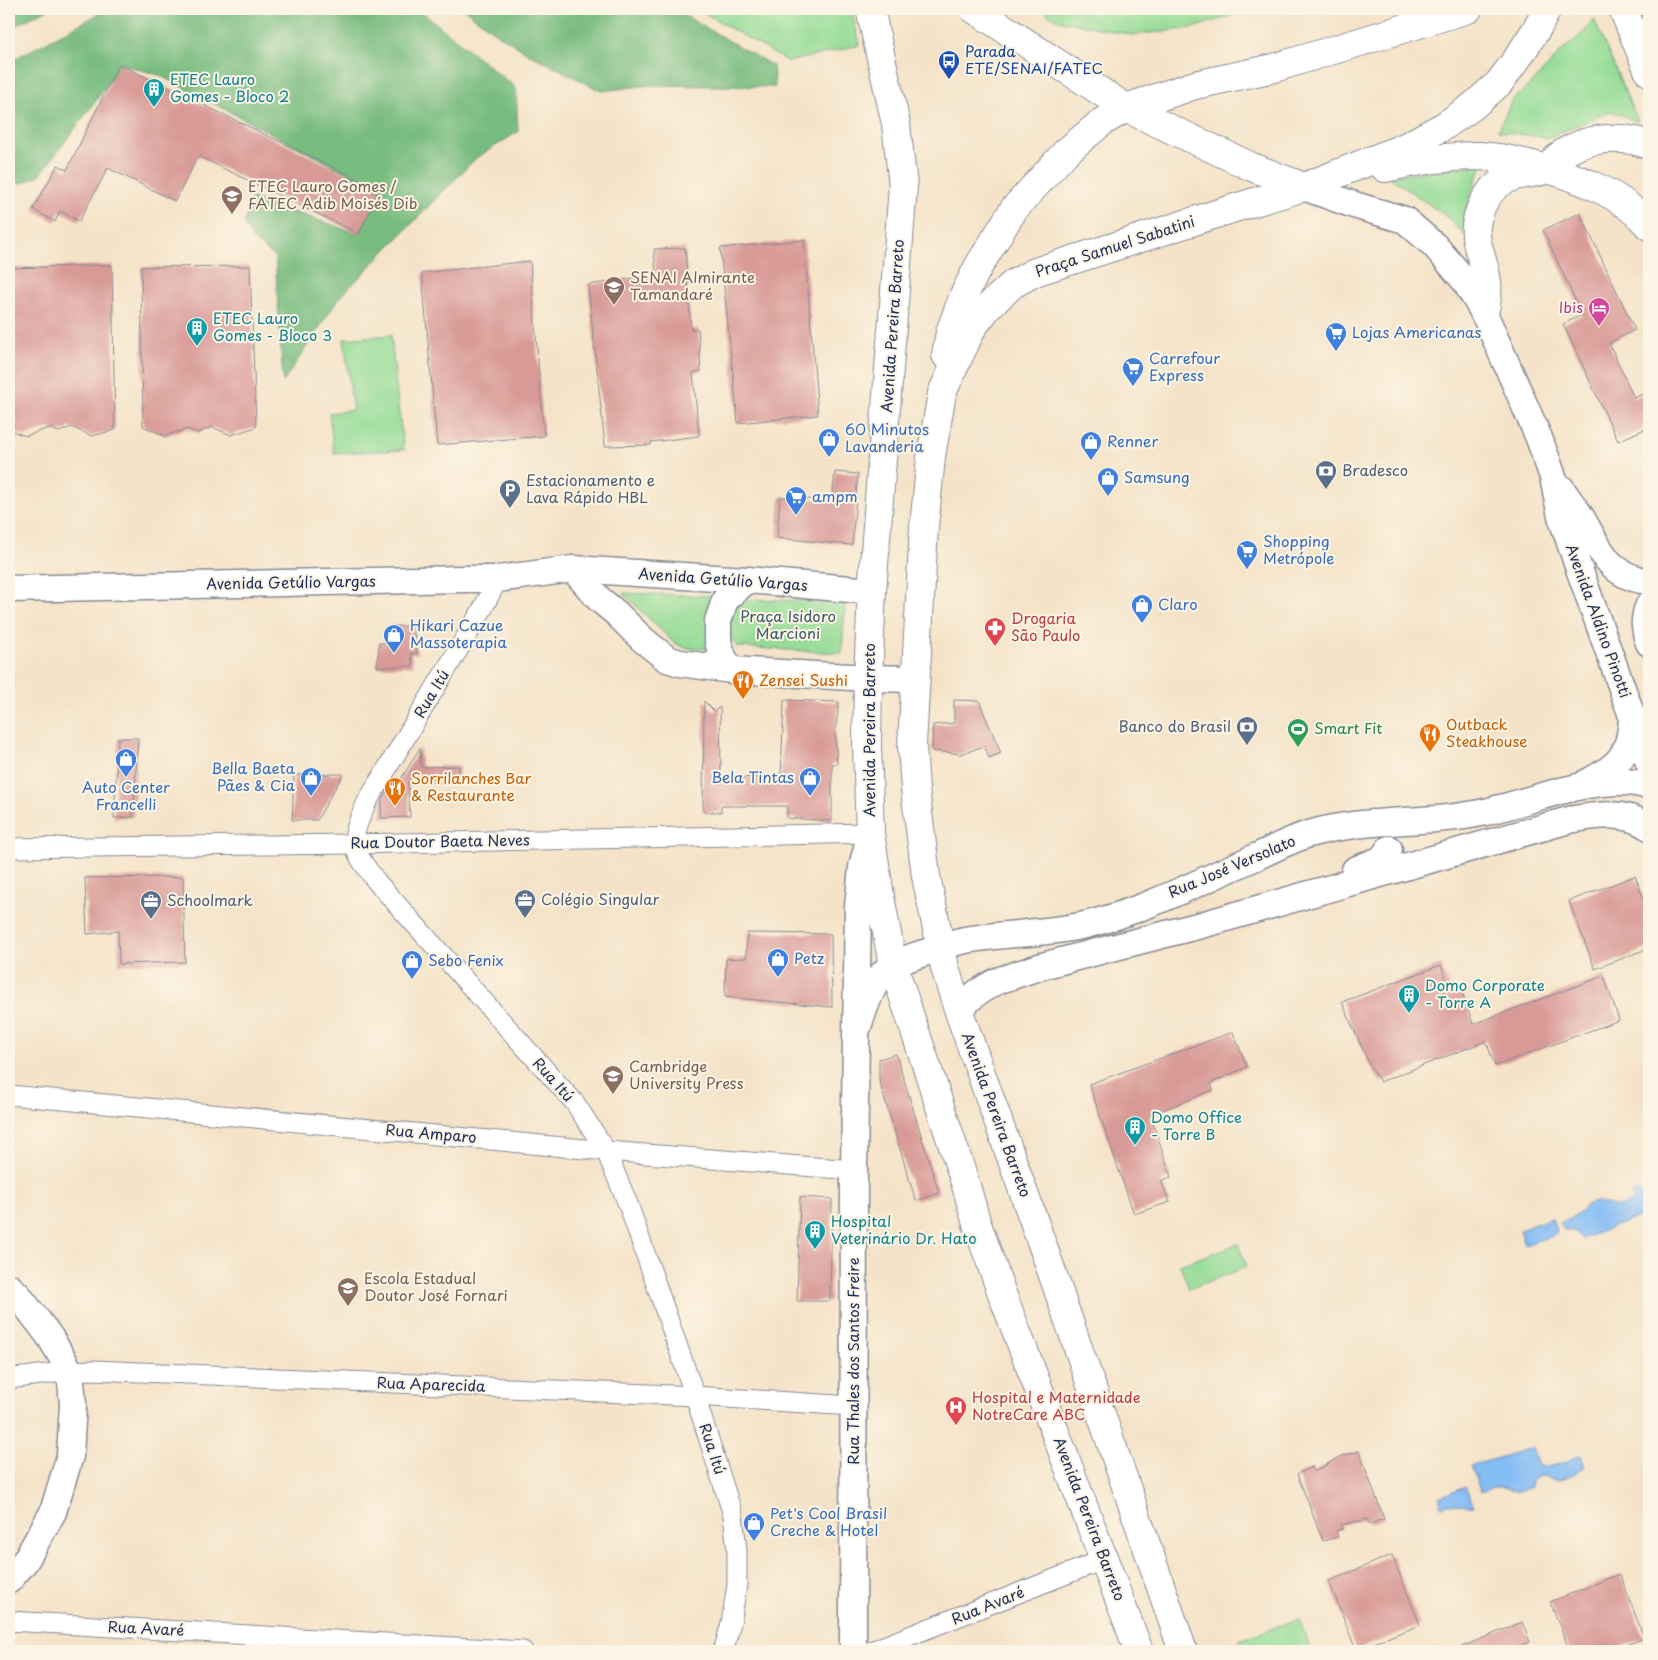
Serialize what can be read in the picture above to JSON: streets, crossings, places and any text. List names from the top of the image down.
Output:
{
  "streets": {
    "main road": ["Praça Samuel Sabatini", "Avenida Pereira Barreto"],
    "street": [
      "Avenida Getúlio Vargas",
      "Avenida Aldino Pinotti",
      "Rua Itú",
      "Rua Doutor Baeta Neves",
      "Rua José Versolato",
      "Rua Amparo",
      "Rua Thales dos Santos Freire",
      "Rua Aparecida",
      "Rua Avaré"
    ]
  },
  "crossings": [
    ["Praça Samuel Sabatini", "Avenida Pereira Barreto"],
    ["Praça Samuel Sabatini", "Avenida Aldino Pinotti"],
    ["Avenida Pereira Barreto", "Avenida Getúlio Vargas"],
    ["Avenida Pereira Barreto", "Rua Doutor Baeta Neves"],
    ["Avenida Pereira Barreto", "Rua José Versolato"],
    ["Avenida Pereira Barreto", "Rua Thales dos Santos Freire"],
    ["Avenida Pereira Barreto", "Rua Avaré"],
    ["Avenida Getúlio Vargas", "Rua Itú"],
    ["Rua Itú", "Rua Doutor Baeta Neves"],
    ["Rua Itú", "Rua Amparo"],
    ["Rua Itú", "Rua Aparecida"],
    ["Rua Doutor Baeta Neves", "Rua Thales dos Santos Freire"],
    ["Rua José Versolato", "Rua Thales dos Santos Freire"],
    ["Rua Amparo", "Rua Thales dos Santos Freire"],
    ["Rua Thales dos Santos Freire", "Rua Aparecida"]
  ],
  "parks": ["Praça Isidoro Marcioni"],
  "places": {
    "bus stop": ["Parada ETE/SENAI/FATEC"],
    "building": [
      "ETEC Lauro Gomes - Bloco 2",
      "ETEC Lauro Gomes - Bloco 3",
      "Domo Corporate - Torre A",
      "Domo Office - Torre B",
      "Hospital Veterinário Dr. Hato"
    ],
    "school or university": [
      "ETEC Lauro Gomes / FATEC Adib Moisés Dib",
      "SENAI Almirante Tamandaré",
      "Cambridge University Press",
      "Escola Estadual Doutor José Fornari"
    ],
    "hotel": ["Ibis"],
    "supermarket": [
      "Lojas Americanas",
      "Carrefour Express",
      "ampm",
      "Shopping Metrópole"
    ],
    "shop": [
      "60 Minutos Lavanderia",
      "Renner",
      "Samsung",
      "Claro",
      "Hikari Cazue Massoterapia",
      "Auto Center Francelli",
      "Bella Baeta Pães & Cia",
      "Bela Tintas",
      "Petz",
      "Sebo Fenix",
      "Pet's Cool Brasil Creche & Hotel"
    ],
    "bank": ["Bradesco", "Banco do Brasil"],
    "parking": ["Estacionamento e Lava Rápido HBL"],
    "pharmacy": ["Drogaria São Paulo"],
    "restaurant": ["Zensei Sushi", "Outback Steakhouse", "Sorrilanches Bar & Restaurante"],
    "sports": ["Smart Fit"],
    "office": ["Colégio Singular", "Schoolmark"],
    "hospital": ["Hospital e Maternidade NotreCare ABC"]
  }
}
